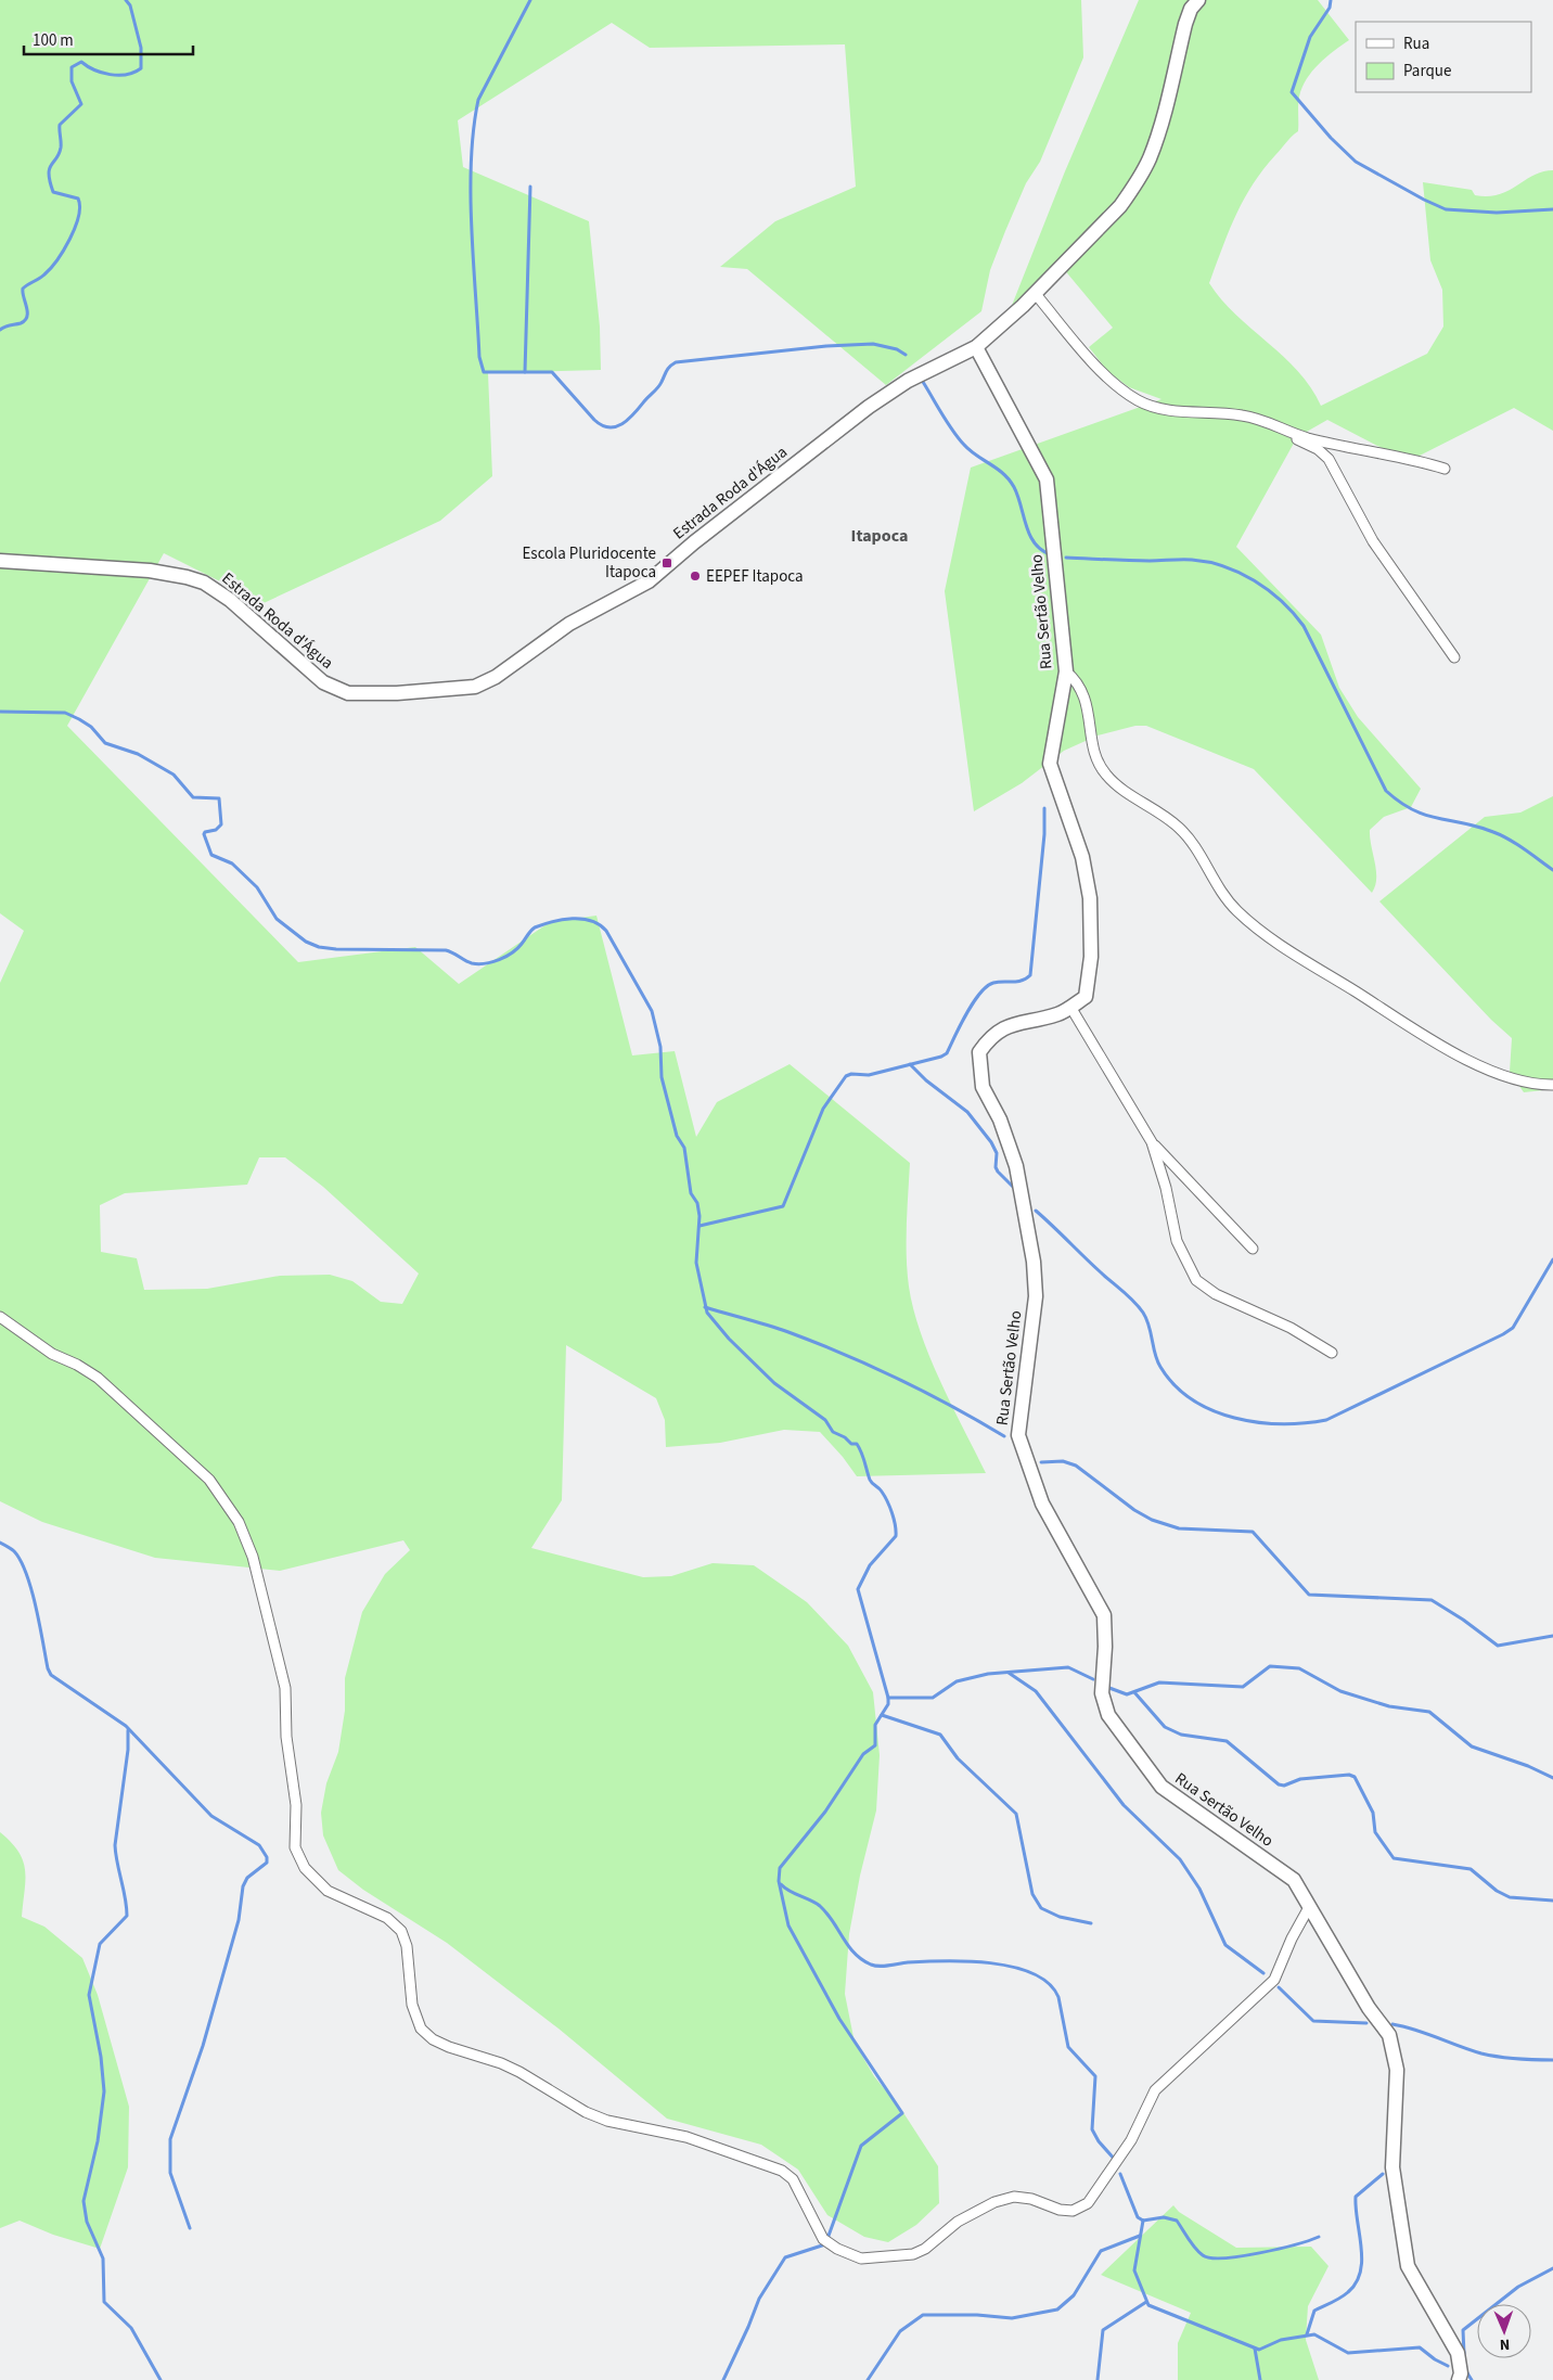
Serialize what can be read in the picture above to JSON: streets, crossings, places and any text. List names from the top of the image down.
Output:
{
  "streets": {
    "street": ["Estrada Roda d'Água", "Rua Sertão Velho"]
  },
  "crossings": [
    ["Estrada Roda d'Água", "Rua Sertão Velho"]
  ],
  "districts": ["Itapoca"],
  "places": {
    "transit": ["Escola Pluridocente Itapoca"],
    "other": ["EEPEF Itapoca"]
  },
  "legend": ["Rua", "Parque"],
  "scale_bar": "100 m",
  "north": "bottom"
}
